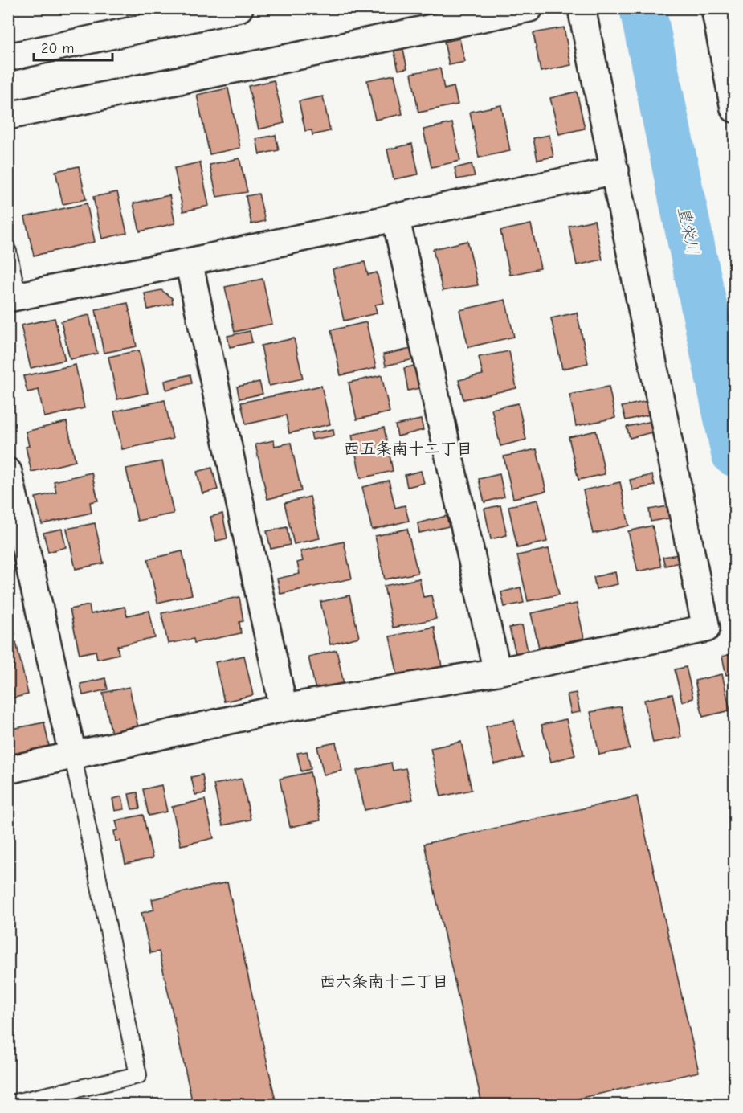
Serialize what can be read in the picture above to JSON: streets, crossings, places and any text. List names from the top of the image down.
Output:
{
  "districts": ["西五条南十二丁目", "西六条南十二丁目"],
  "water": ["豊栄川"],
  "scale_bar": "20 m"
}
